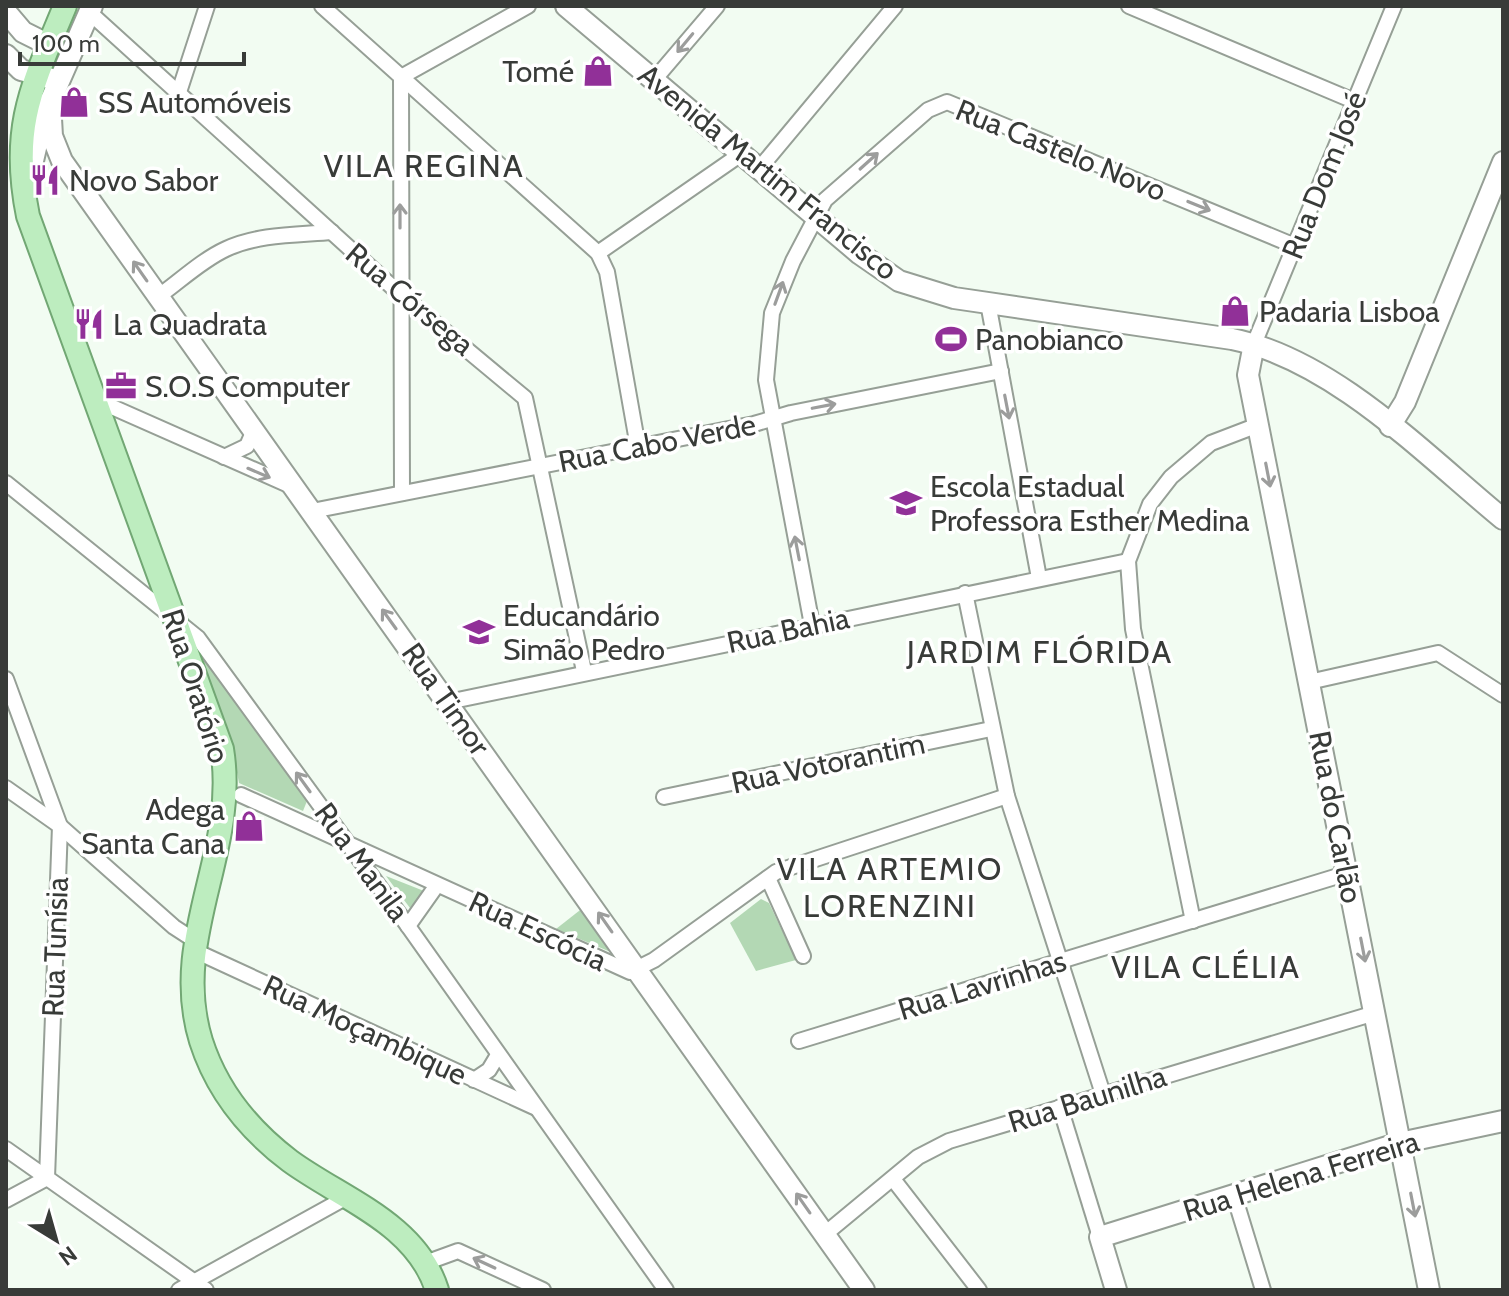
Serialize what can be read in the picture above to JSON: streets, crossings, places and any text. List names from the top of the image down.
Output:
{
  "streets": {
    "main road": ["Rua Oratório"],
    "street": [
      "Rua Castelo Novo",
      "Avenida Martim Francisco",
      "Rua Dom José",
      "Rua Córsega",
      "Rua Cabo Verde",
      "Rua Bahia",
      "Rua Timor",
      "Rua Votorantim",
      "Rua do Carlão",
      "Rua Manila",
      "Rua Escócia",
      "Rua Tunísia",
      "Rua Lavrinhas",
      "Rua Moçambique",
      "Rua Baunilha",
      "Rua Helena Ferreira"
    ]
  },
  "crossings": [
    ["Rua Castelo Novo", "Avenida Martim Francisco"],
    ["Rua Castelo Novo", "Rua Dom José"],
    ["Rua Castelo Novo", "Rua Cabo Verde"],
    ["Rua Castelo Novo", "Rua Bahia"],
    ["Avenida Martim Francisco", "Rua Dom José"],
    ["Avenida Martim Francisco", "Rua do Carlão"],
    ["Rua Dom José", "Rua do Carlão"],
    ["Rua Córsega", "Rua Cabo Verde"],
    ["Rua Córsega", "Rua Bahia"],
    ["Rua Cabo Verde", "Rua Timor"],
    ["Rua Bahia", "Rua Timor"],
    ["Rua Oratório", "Rua Manila"],
    ["Rua Oratório", "Rua Moçambique"],
    ["Rua Timor", "Rua Escócia"],
    ["Rua Timor", "Rua Baunilha"],
    ["Rua do Carlão", "Rua Lavrinhas"],
    ["Rua do Carlão", "Rua Baunilha"],
    ["Rua do Carlão", "Rua Helena Ferreira"],
    ["Rua Manila", "Rua Escócia"],
    ["Rua Manila", "Rua Moçambique"],
    ["Rua Tunísia", "Rua Moçambique"]
  ],
  "one_way": ["Rua Timor"],
  "districts": [
    "VILA REGINA",
    "JARDIM FLÓRIDA",
    "VILA ARTEMIO LORENZINI",
    "VILA CLÉLIA"
  ],
  "places": {
    "shop": [
      "Tomé",
      "SS Automóveis",
      "Padaria Lisboa",
      "Adega Santa Cana"
    ],
    "restaurant": ["Novo Sabor", "La Quadrata"],
    "sports": ["Panobianco"],
    "office": ["S.O.S Computer"],
    "school or university": ["Escola Estadual Professora Esther Medina", "Educandário Simão Pedro"]
  },
  "scale_bar": "100 m",
  "north": "bottom right"
}
